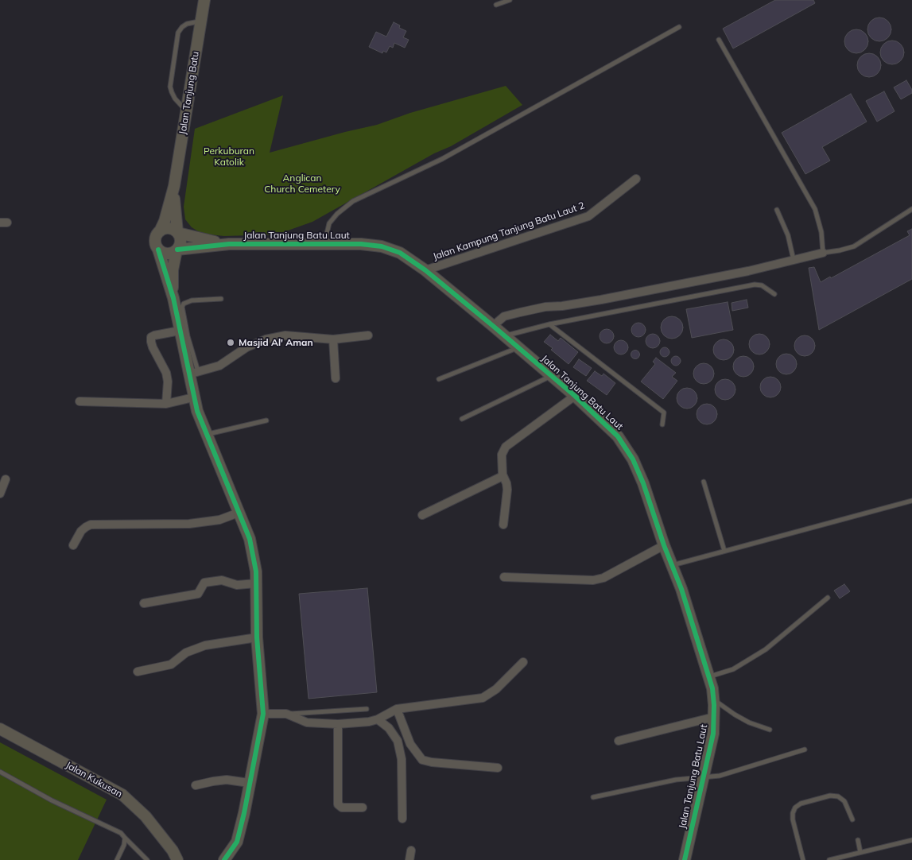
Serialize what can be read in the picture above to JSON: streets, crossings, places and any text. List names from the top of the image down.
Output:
{
  "streets": {
    "street": [
      "Jalan Tanjung Batu",
      "Jalan Kampung Tanjung Batu Laut 2",
      "Jalan Tanjung Batu Laut",
      "Jalan Kukusan"
    ]
  },
  "crossings": [
    ["Jalan Tanjung Batu", "Jalan Tanjung Batu Laut"],
    ["Jalan Kampung Tanjung Batu Laut 2", "Jalan Tanjung Batu Laut"]
  ],
  "parks": ["Perkuburan Katolik", "Anglican Church Cemetery"],
  "places": ["Masjid Al' Aman"]
}
